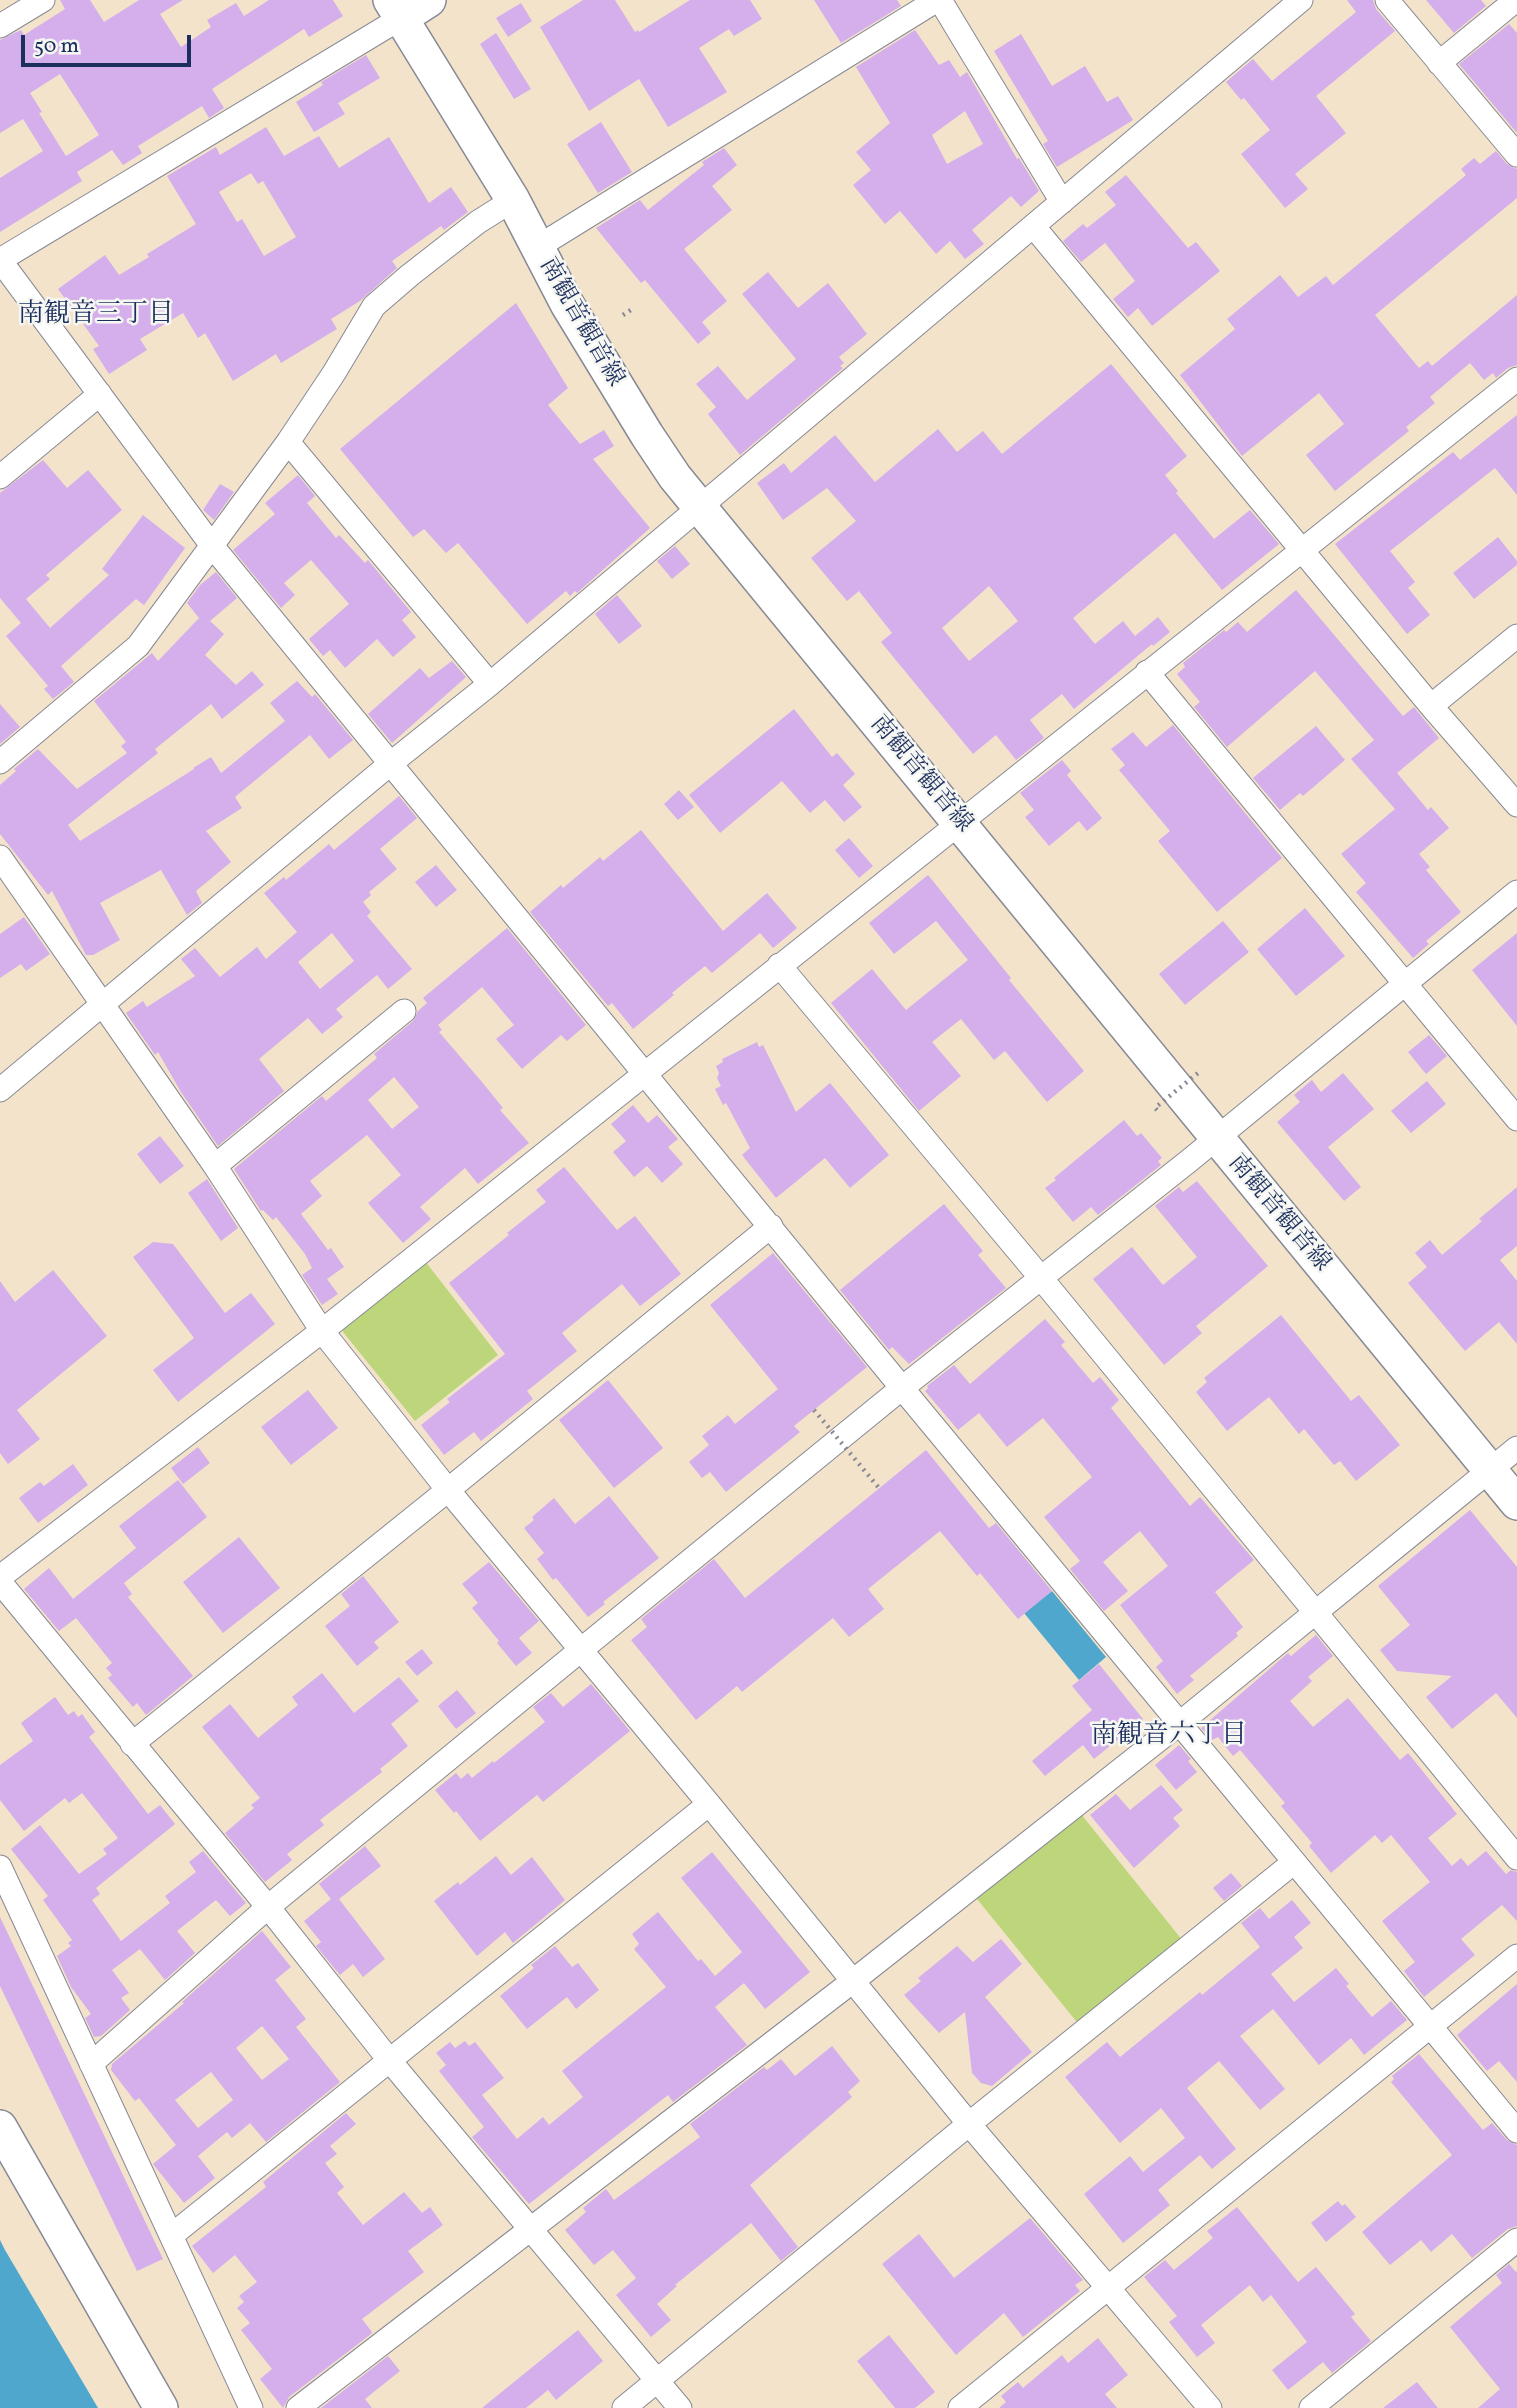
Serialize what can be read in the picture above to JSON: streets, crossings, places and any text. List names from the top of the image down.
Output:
{
  "streets": {
    "main road": ["南観音観音線"]
  },
  "districts": ["南観音三丁目", "南観音六丁目"],
  "scale_bar": "50 m"
}
